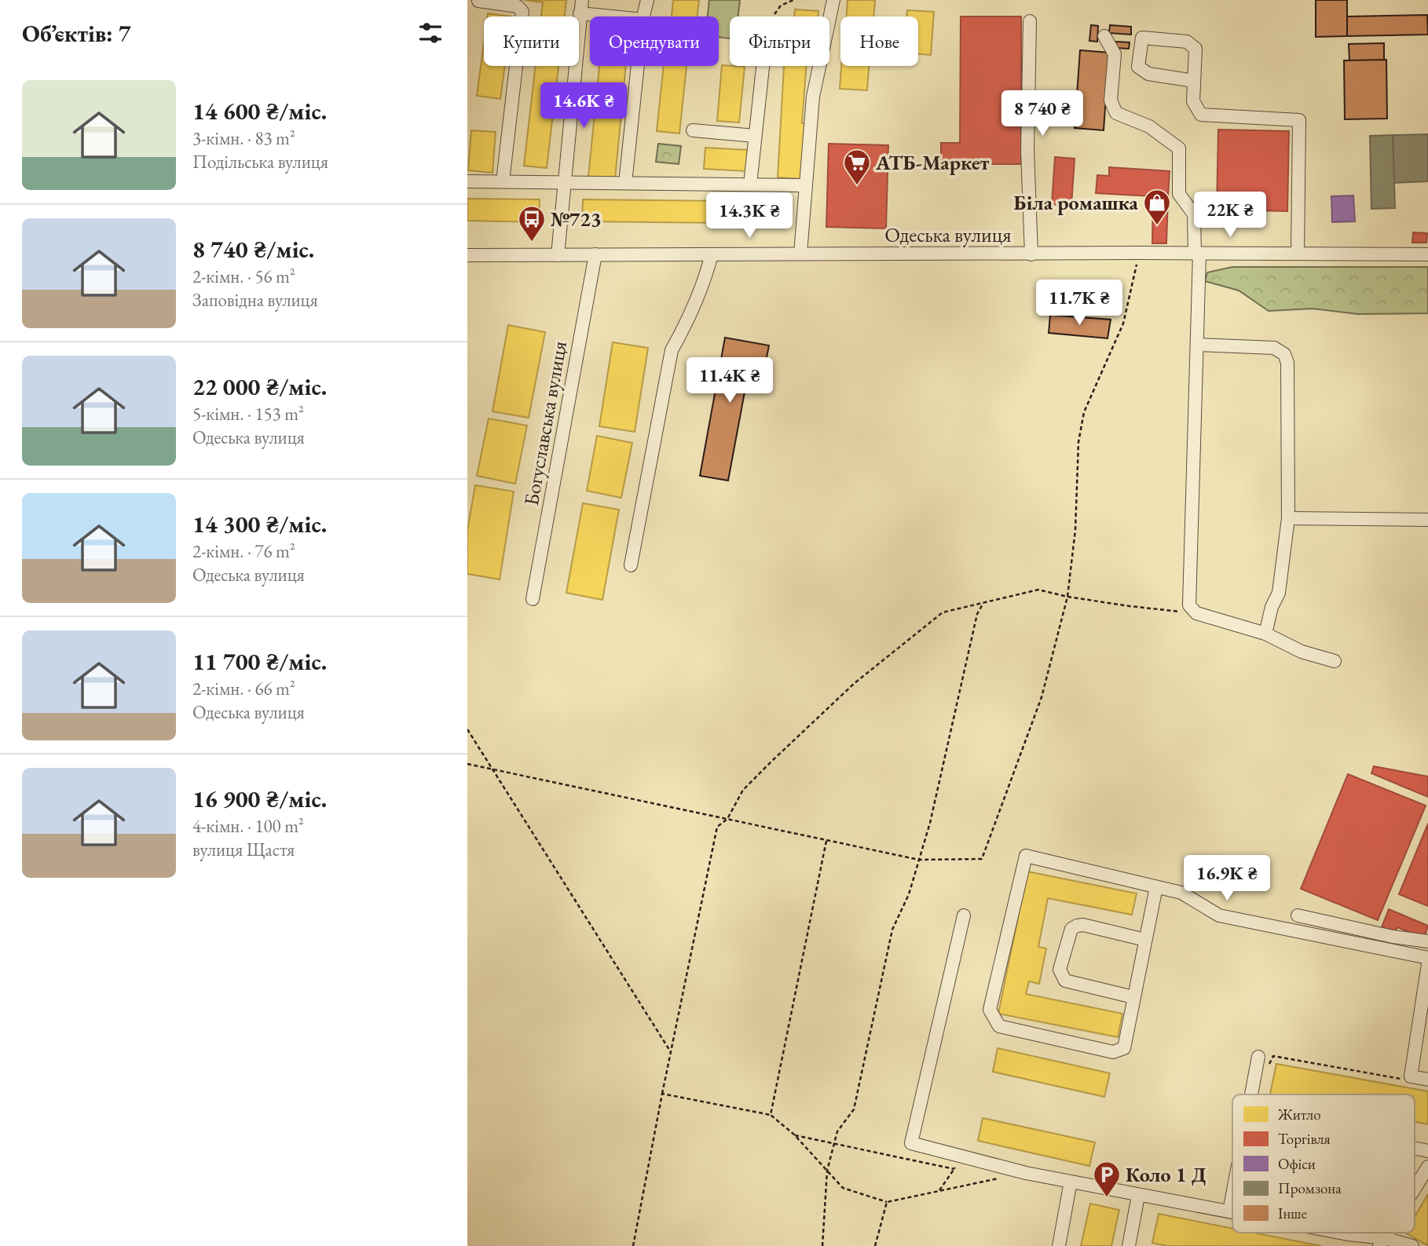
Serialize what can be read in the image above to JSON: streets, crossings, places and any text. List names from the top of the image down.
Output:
{
  "streets": {
    "street": ["Одеська вулиця", "Богуславська вулиця"]
  },
  "crossings": [
    ["Одеська вулиця", "Богуславська вулиця"]
  ],
  "places": {
    "supermarket": ["АТБ-Маркет"],
    "shop": ["Біла ромашка"],
    "bus stop": ["№723"],
    "parking": ["Коло 1 Д"]
  },
  "legend": [
    "Житло",
    "Торгівля",
    "Офіси",
    "Промзона",
    "Інше"
  ],
  "page": {
    "heading": "Об’єктів: 7",
    "chip": [
      "Купити",
      "Орендувати",
      "Фільтри",
      "Нове"
    ],
    "list": [
      {
        "name": "14 600 ₴/міс.",
        "note": "3-кімн. · 83 m² · Подільська вулиця"
      },
      {
        "name": "8 740 ₴/міс.",
        "note": "2-кімн. · 56 m² · Заповідна вулиця"
      },
      {
        "name": "22 000 ₴/міс.",
        "note": "5-кімн. · 153 m² · Одеська вулиця"
      },
      {
        "name": "14 300 ₴/міс.",
        "note": "2-кімн. · 76 m² · Одеська вулиця"
      },
      {
        "name": "11 700 ₴/міс.",
        "note": "2-кімн. · 66 m² · Одеська вулиця"
      },
      {
        "name": "16 900 ₴/міс.",
        "note": "4-кімн. · 100 m² · вулиця Щастя"
      }
    ],
    "price": [
      "14.6K ₴",
      "8 740 ₴",
      "22K ₴",
      "14.3K ₴",
      "11.7K ₴",
      "11.4K ₴",
      "16.9K ₴"
    ]
  }
}
